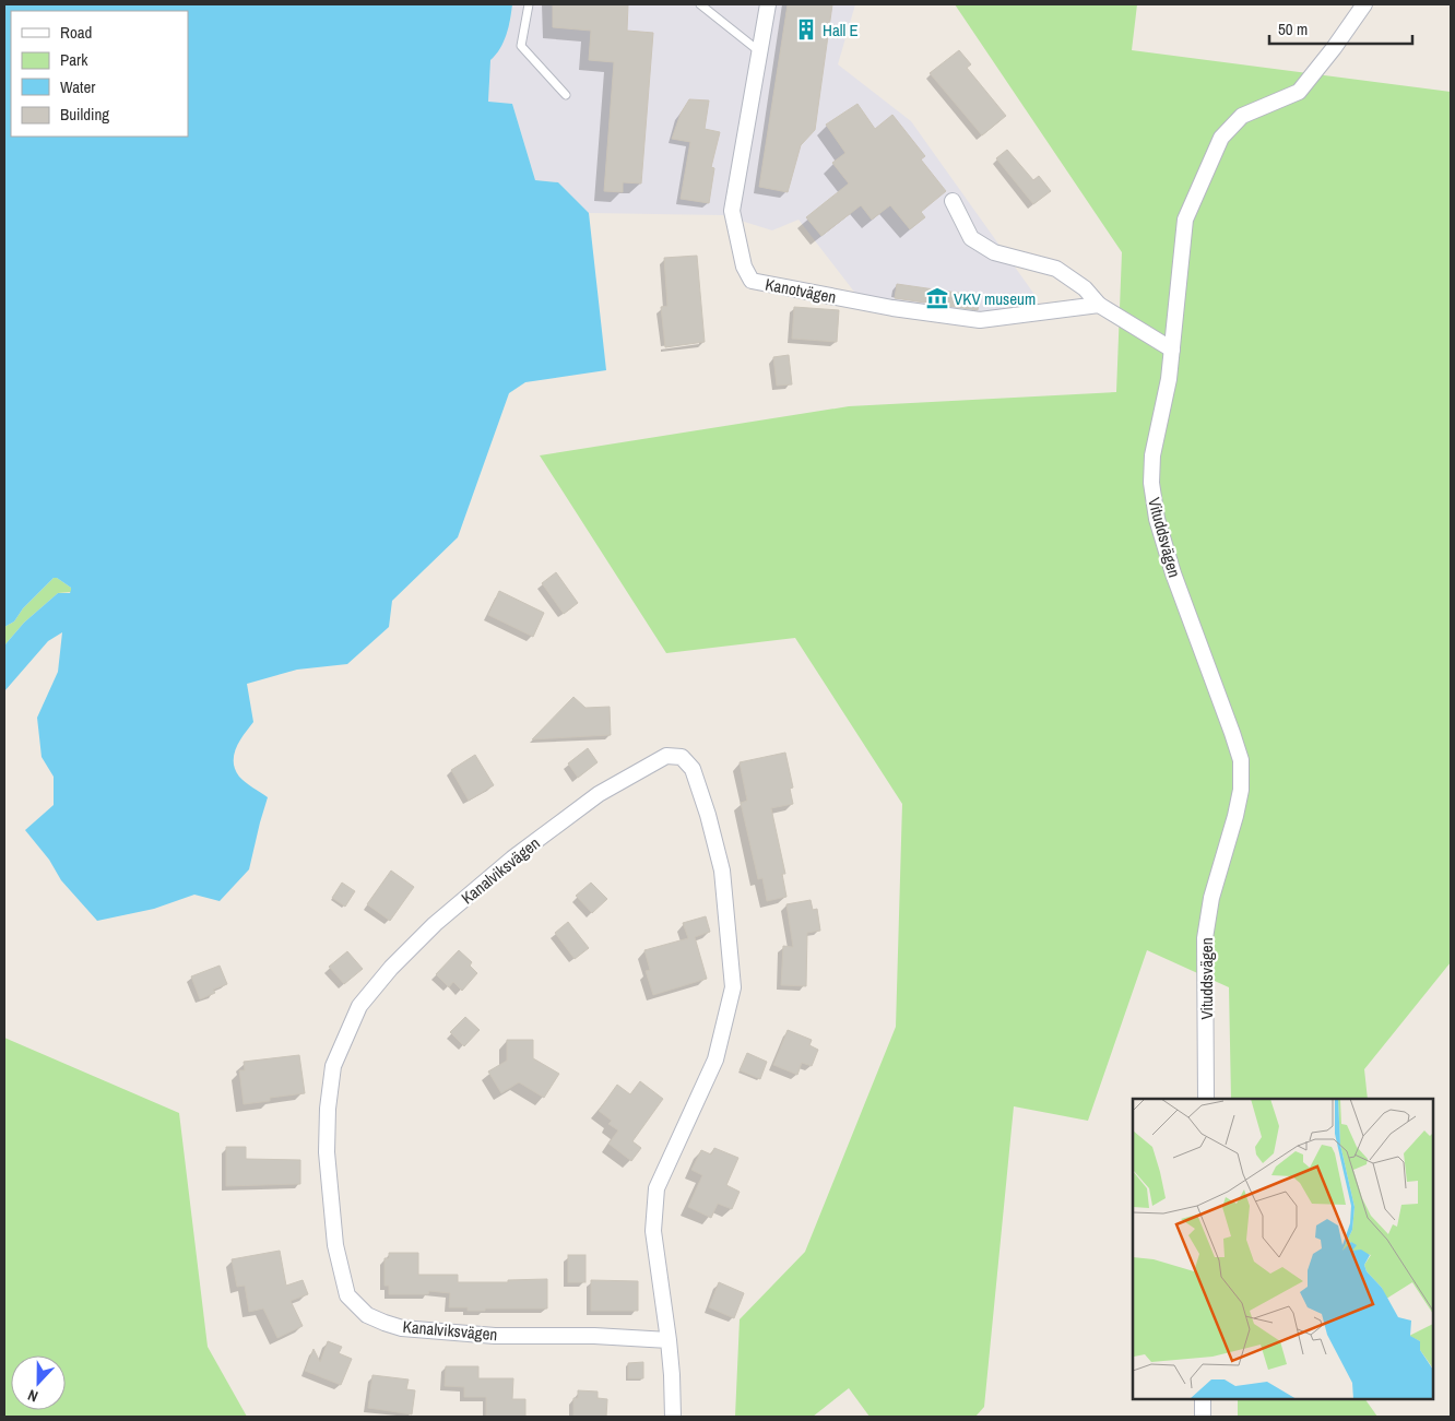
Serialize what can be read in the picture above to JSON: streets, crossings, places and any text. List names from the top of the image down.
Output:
{
  "streets": {
    "street": ["Kanotvägen", "Vituddsvägen", "Kanalviksvägen"]
  },
  "places": {
    "building": ["Hall E"],
    "museum": ["VKV museum"]
  },
  "legend": [
    "Road",
    "Park",
    "Water",
    "Building"
  ],
  "scale_bar": "50 m",
  "north": "bottom"
}
